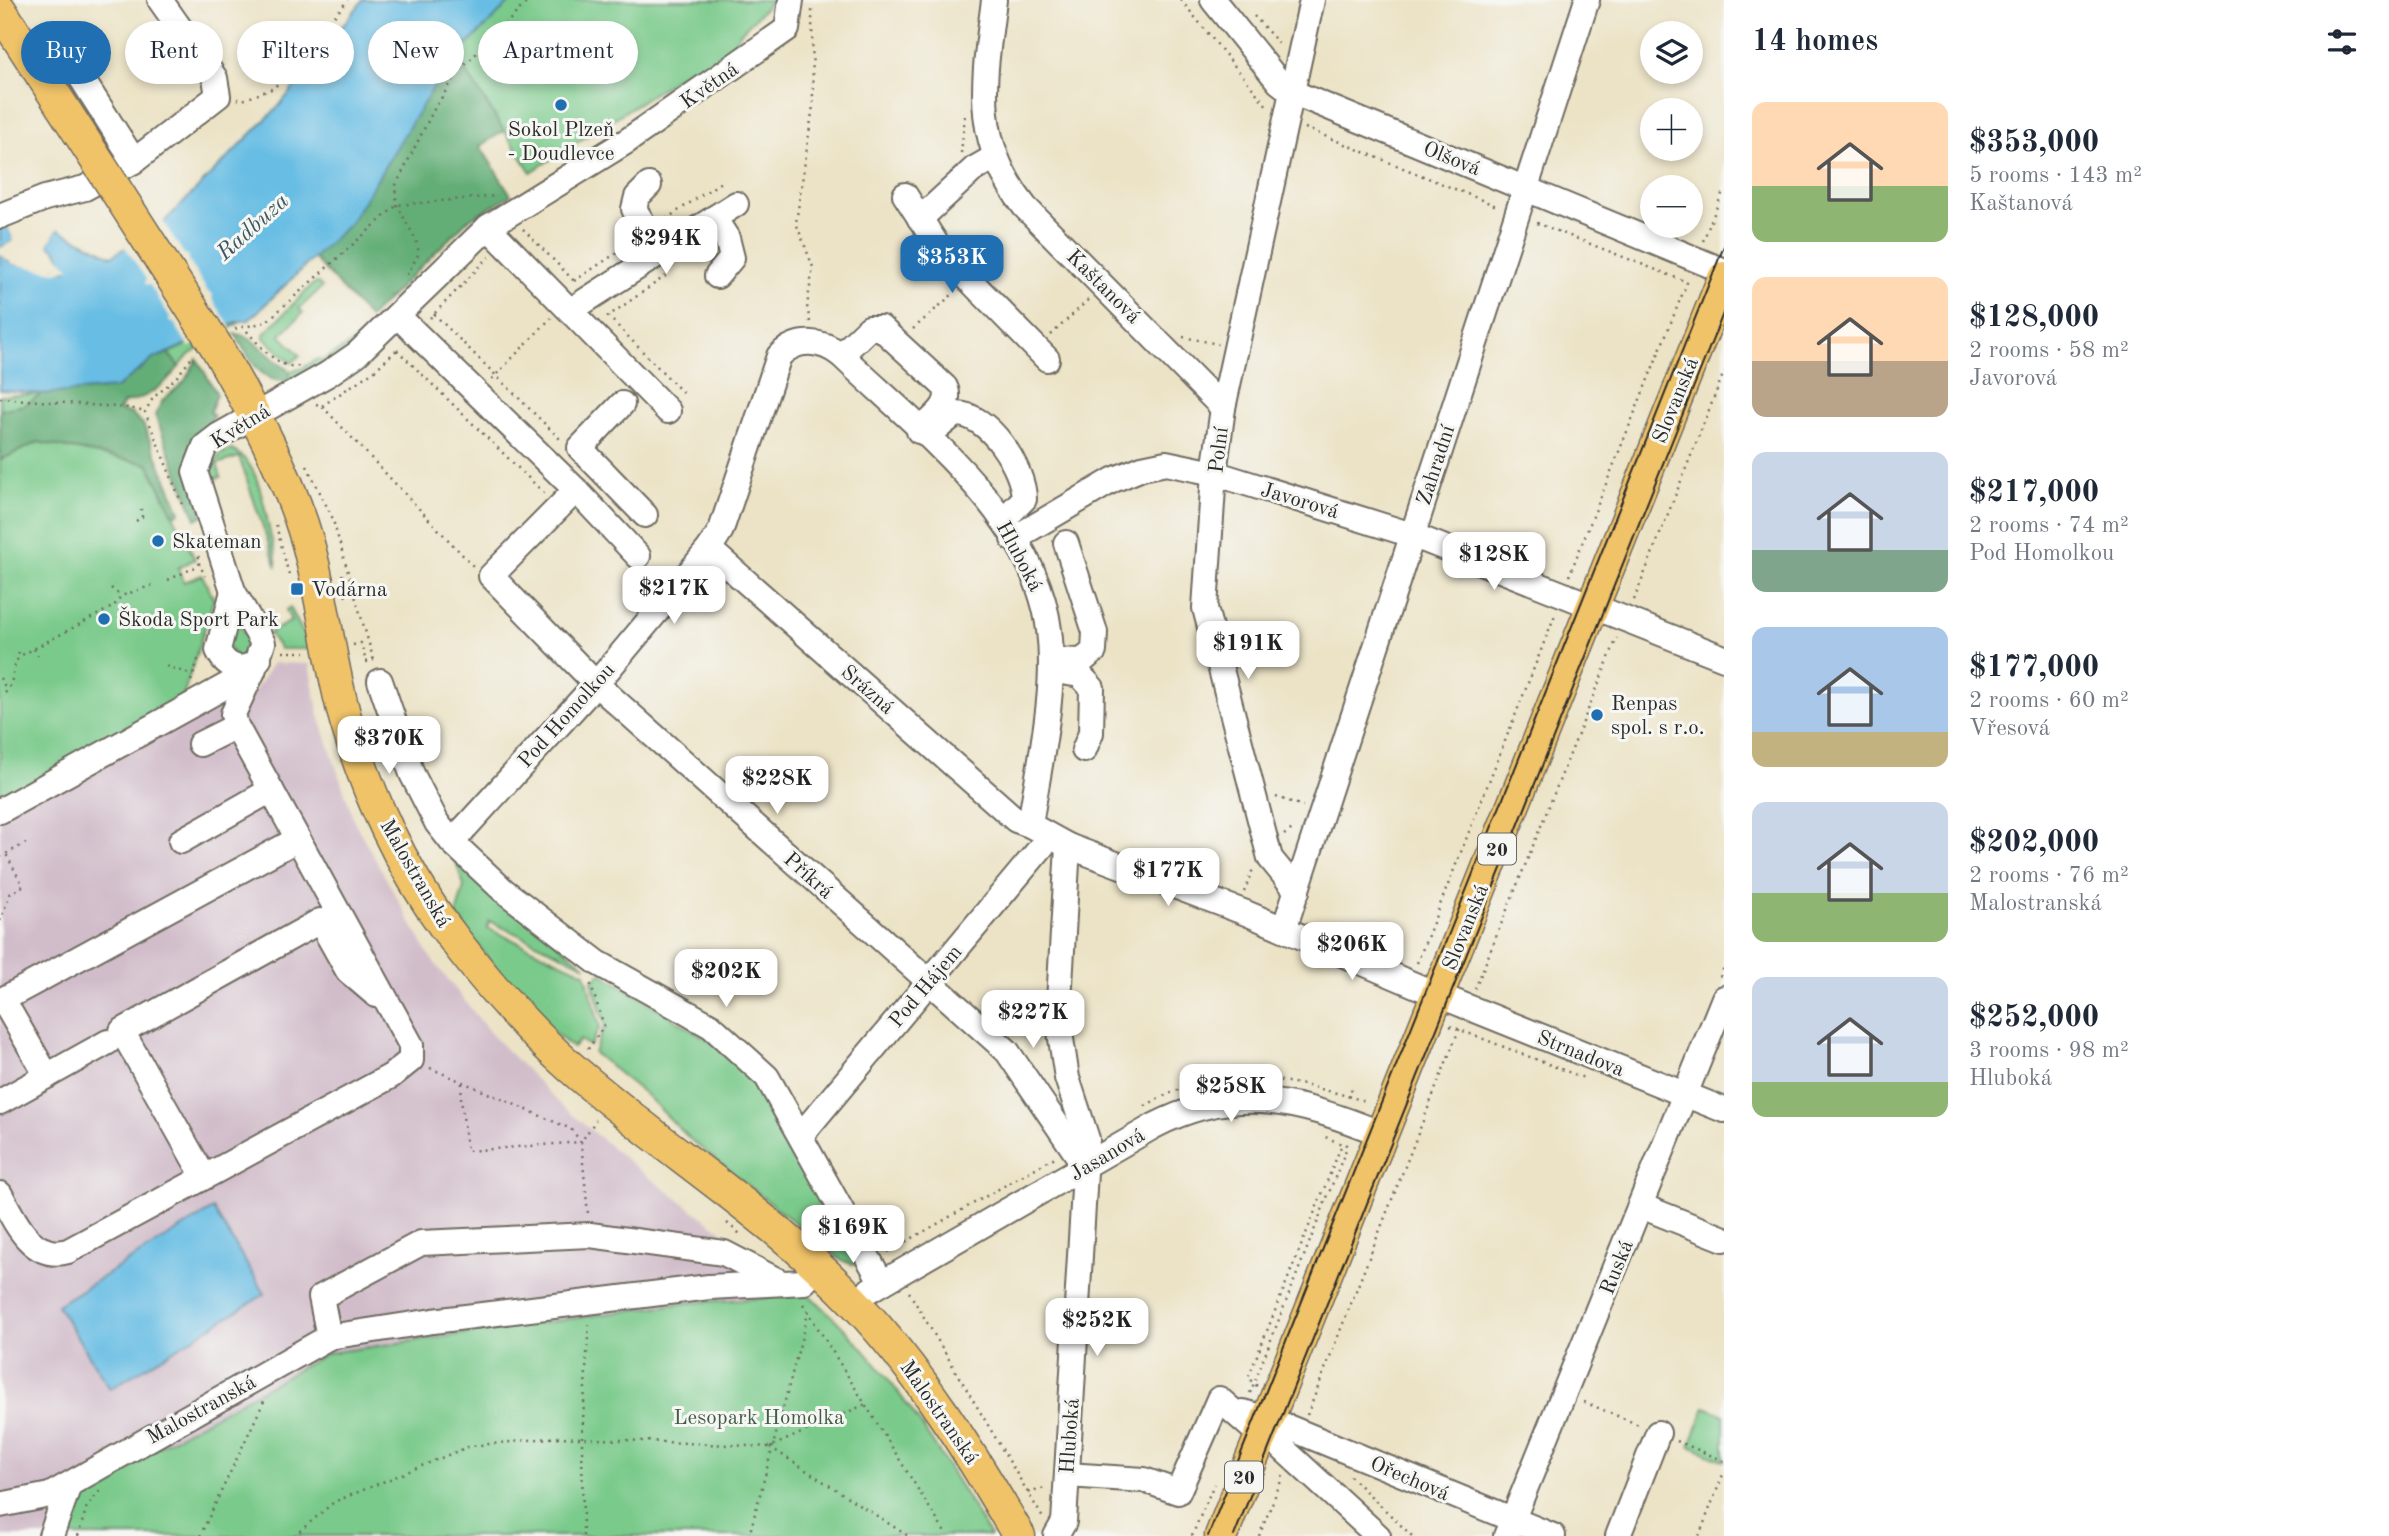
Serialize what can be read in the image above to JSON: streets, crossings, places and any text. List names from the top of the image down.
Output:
{
  "streets": {
    "main road": ["Slovanská", "20", "Malostranská"],
    "street": [
      "Květná",
      "Olšová",
      "Kaštanová",
      "Polní",
      "Zahradní",
      "Javorová",
      "Hluboká",
      "Srázná",
      "Pod Homolkou",
      "Příkrá",
      "Pod Hájem",
      "Strnadova",
      "Jasanová",
      "Ruská",
      "Ořechová"
    ]
  },
  "crossings": [
    ["Květná", "Malostranská"],
    ["Olšová", "Polní"],
    ["Olšová", "Zahradní"],
    ["Kaštanová", "Polní"],
    ["Slovanská", "Javorová"],
    ["Slovanská", "Strnadova"],
    ["Slovanská", "Jasanová"],
    ["Slovanská", "Ořechová"],
    ["Polní", "Zahradní"],
    ["Polní", "Javorová"],
    ["Zahradní", "Javorová"],
    ["Zahradní", "Srázná"],
    ["Zahradní", "Strnadova"],
    ["Javorová", "Hluboká"],
    ["Hluboká", "Srázná"],
    ["Hluboká", "Pod Homolkou"],
    ["Hluboká", "Malostranská"],
    ["Hluboká", "Pod Hájem"],
    ["Hluboká", "Jasanová"],
    ["Srázná", "Pod Homolkou"],
    ["Srázná", "Pod Hájem"],
    ["Srázná", "Strnadova"],
    ["Pod Homolkou", "Malostranská"],
    ["Pod Homolkou", "Příkrá"],
    ["Malostranská", "Pod Hájem"],
    ["Malostranská", "Jasanová"],
    ["Příkrá", "Pod Hájem"],
    ["Strnadova", "Ruská"],
    ["Ruská", "Ořechová"]
  ],
  "water": ["Radbuza"],
  "parks": ["Lesopark Homolka"],
  "places": {
    "other": [
      "Sokol Plzeň - Doudlevce",
      "Skateman",
      "Škoda Sport Park",
      "Renpas spol. s r.o."
    ],
    "transit": ["Vodárna"]
  },
  "page": {
    "heading": "14 homes",
    "map_buttons": ["+", "−"],
    "chip": [
      "Buy",
      "Rent",
      "Filters",
      "New",
      "Apartment"
    ],
    "list": [
      {
        "name": "$353,000",
        "note": "5 rooms · 143 m² · Kaštanová"
      },
      {
        "name": "$128,000",
        "note": "2 rooms · 58 m² · Javorová"
      },
      {
        "name": "$217,000",
        "note": "2 rooms · 74 m² · Pod Homolkou"
      },
      {
        "name": "$177,000",
        "note": "2 rooms · 60 m² · Vřesová"
      },
      {
        "name": "$202,000",
        "note": "2 rooms · 76 m² · Malostranská"
      },
      {
        "name": "$252,000",
        "note": "3 rooms · 98 m² · Hluboká"
      }
    ],
    "price": [
      "$294K",
      "$353K",
      "$128K",
      "$217K",
      "$191K",
      "$370K",
      "$228K",
      "$177K",
      "$206K",
      "$202K",
      "$227K",
      "$258K",
      "$169K",
      "$252K"
    ]
  }
}
